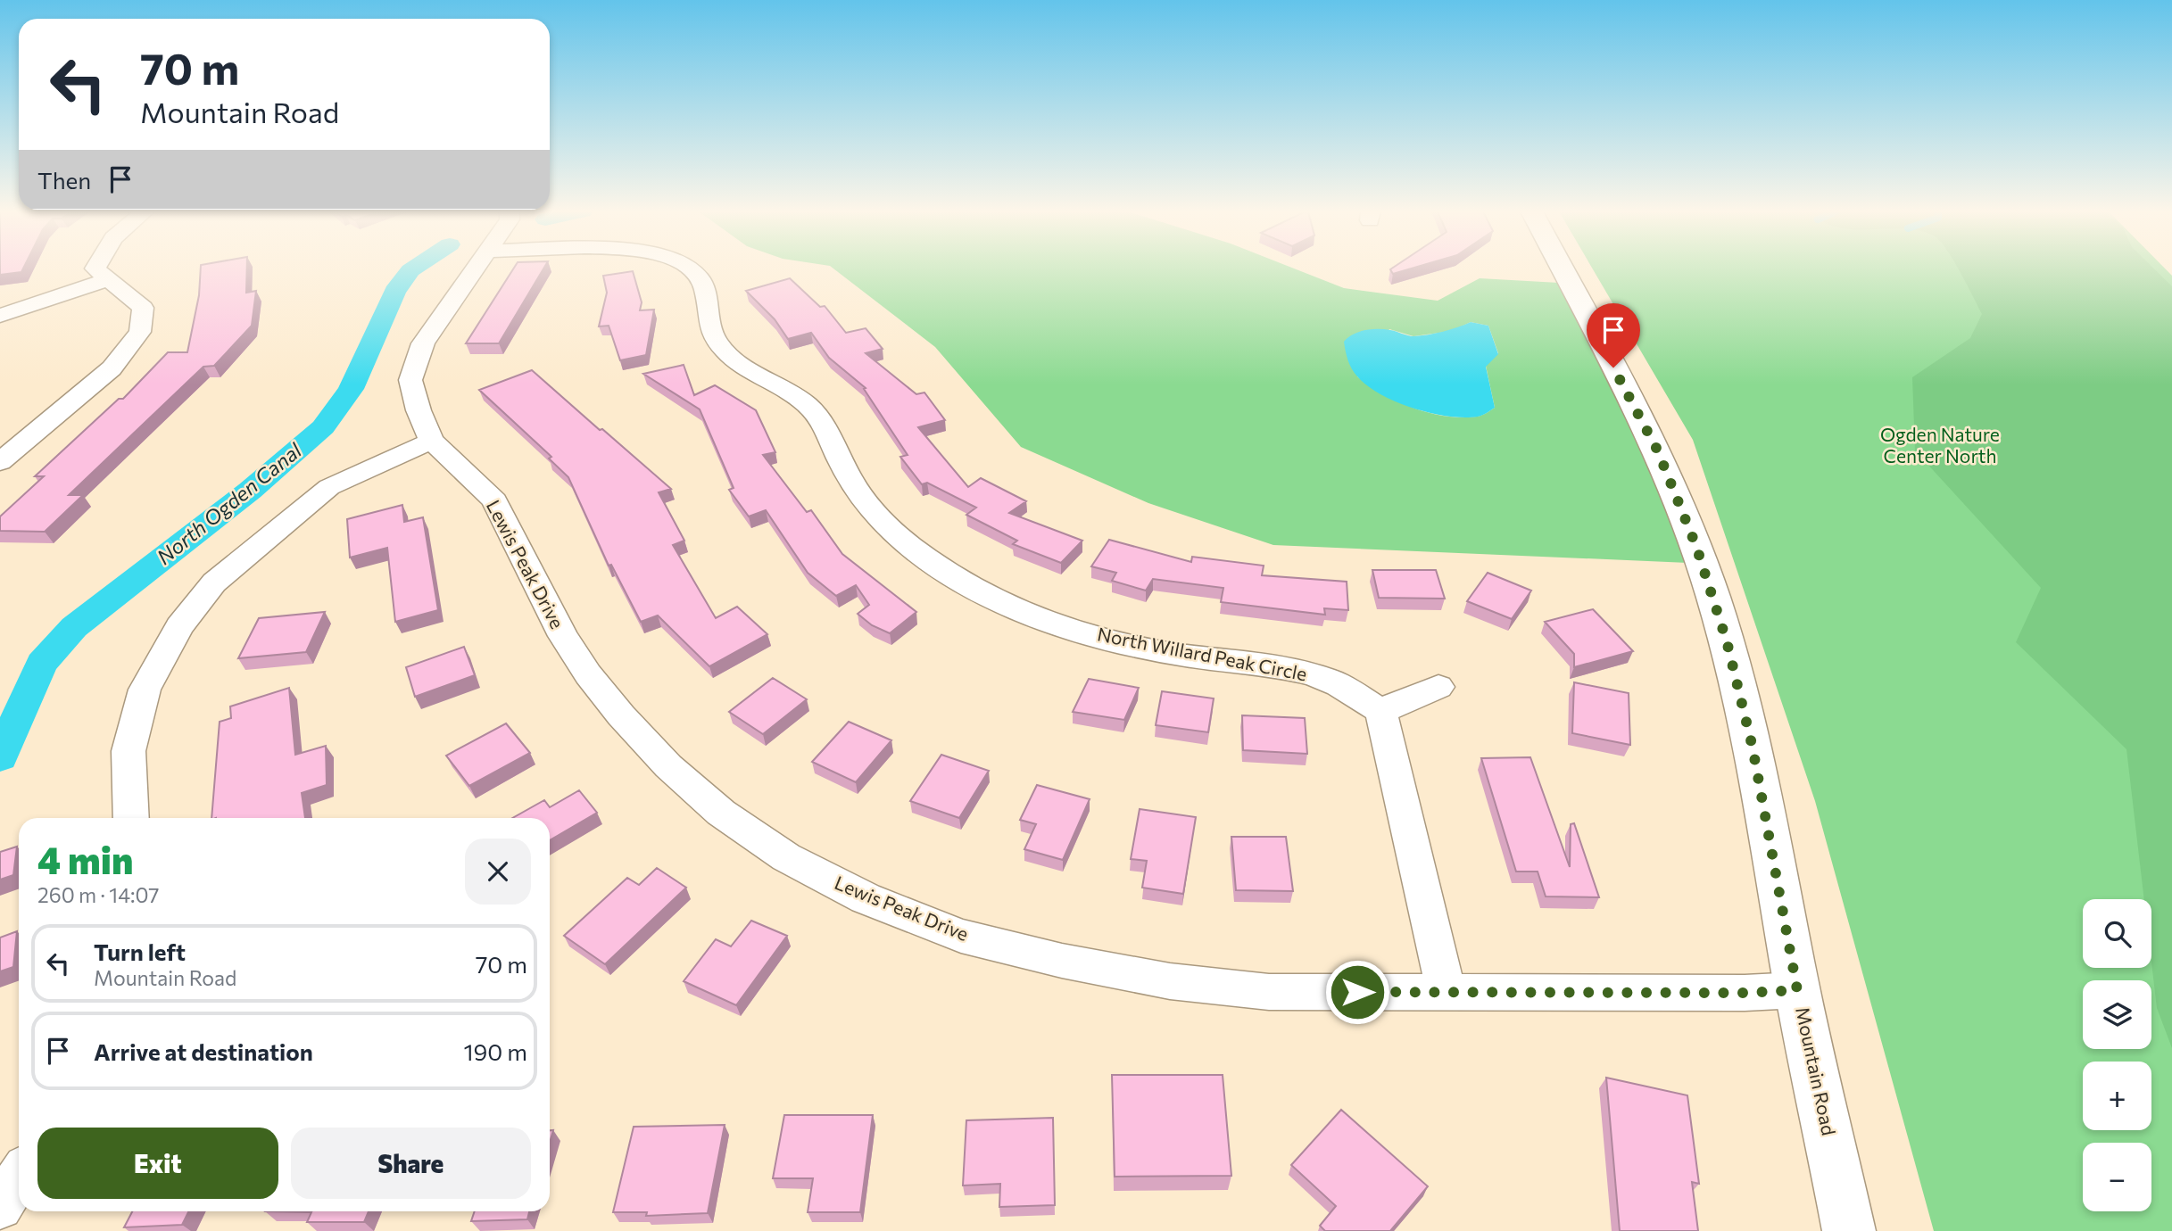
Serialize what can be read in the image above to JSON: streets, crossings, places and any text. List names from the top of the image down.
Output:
{
  "streets": {
    "street": ["Lewis Peak Drive", "North Willard Peak Circle", "Mountain Road"]
  },
  "crossings": [
    ["Lewis Peak Drive", "Mountain Road"]
  ],
  "water": ["North Ogden Canal"],
  "parks": ["Ogden Nature Center North"],
  "page": {
    "turn": ["70 m", "Mountain Road"],
    "then": "Then",
    "heading": ["4 min", "260 m · 14:07"],
    "map_buttons": ["+", "−"],
    "list": [
      {
        "name": "Turn left",
        "note": "Mountain Road",
        "value": "70 m"
      },
      {
        "name": "Arrive at destination",
        "value": "190 m"
      }
    ],
    "buttons": ["Exit", "Share"]
  }
}
